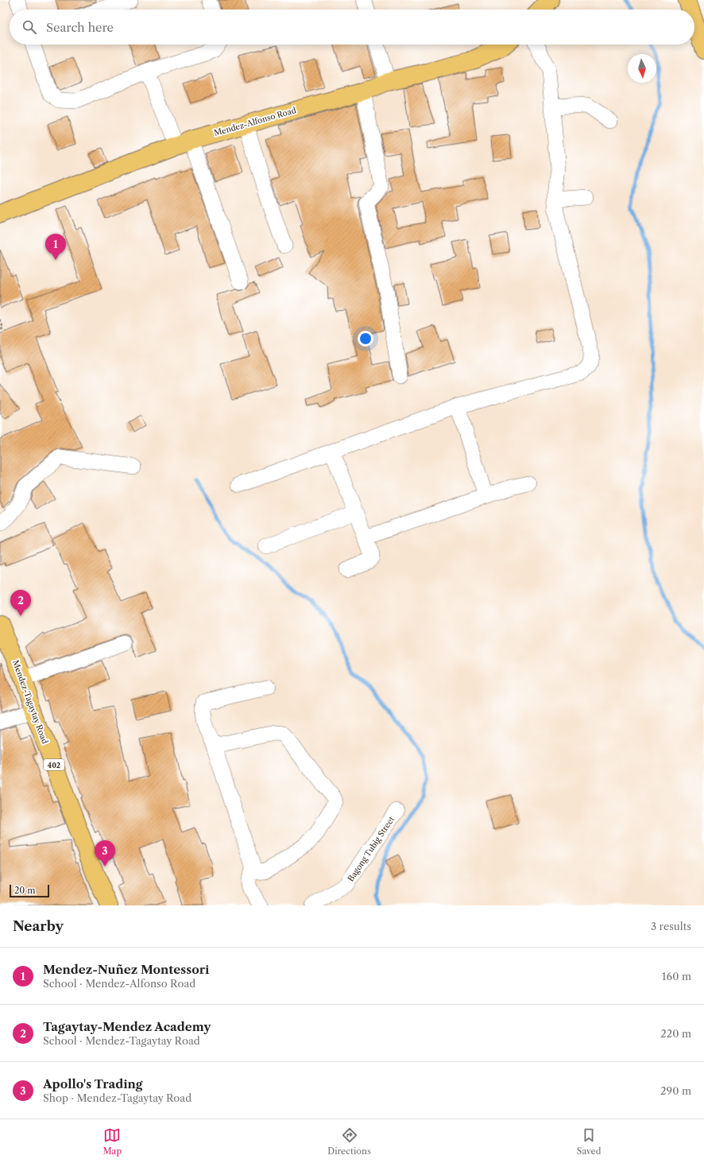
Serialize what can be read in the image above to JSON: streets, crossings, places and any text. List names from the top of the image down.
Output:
{
  "streets": {
    "main road": ["Mendez-Alfonso Road", "Mendez-Tagaytay Road", "402"],
    "street": ["Bagong Tubig Street"]
  },
  "scale_bar": "20 m",
  "north": "bottom",
  "page": {
    "search": "Search here",
    "pins": ["1", "2", "3"],
    "scale": "20 m",
    "heading": ["Nearby", "3 results"],
    "list": [
      {
        "mark": "1",
        "name": "Mendez-Nuñez Montessori",
        "note": "School · Mendez-Alfonso Road",
        "value": "160 m"
      },
      {
        "mark": "2",
        "name": "Tagaytay-Mendez Academy",
        "note": "School · Mendez-Tagaytay Road",
        "value": "220 m"
      },
      {
        "mark": "3",
        "name": "Apollo's Trading",
        "note": "Shop · Mendez-Tagaytay Road",
        "value": "290 m"
      }
    ],
    "nav": ["Map", "Directions", "Saved"]
  }
}
